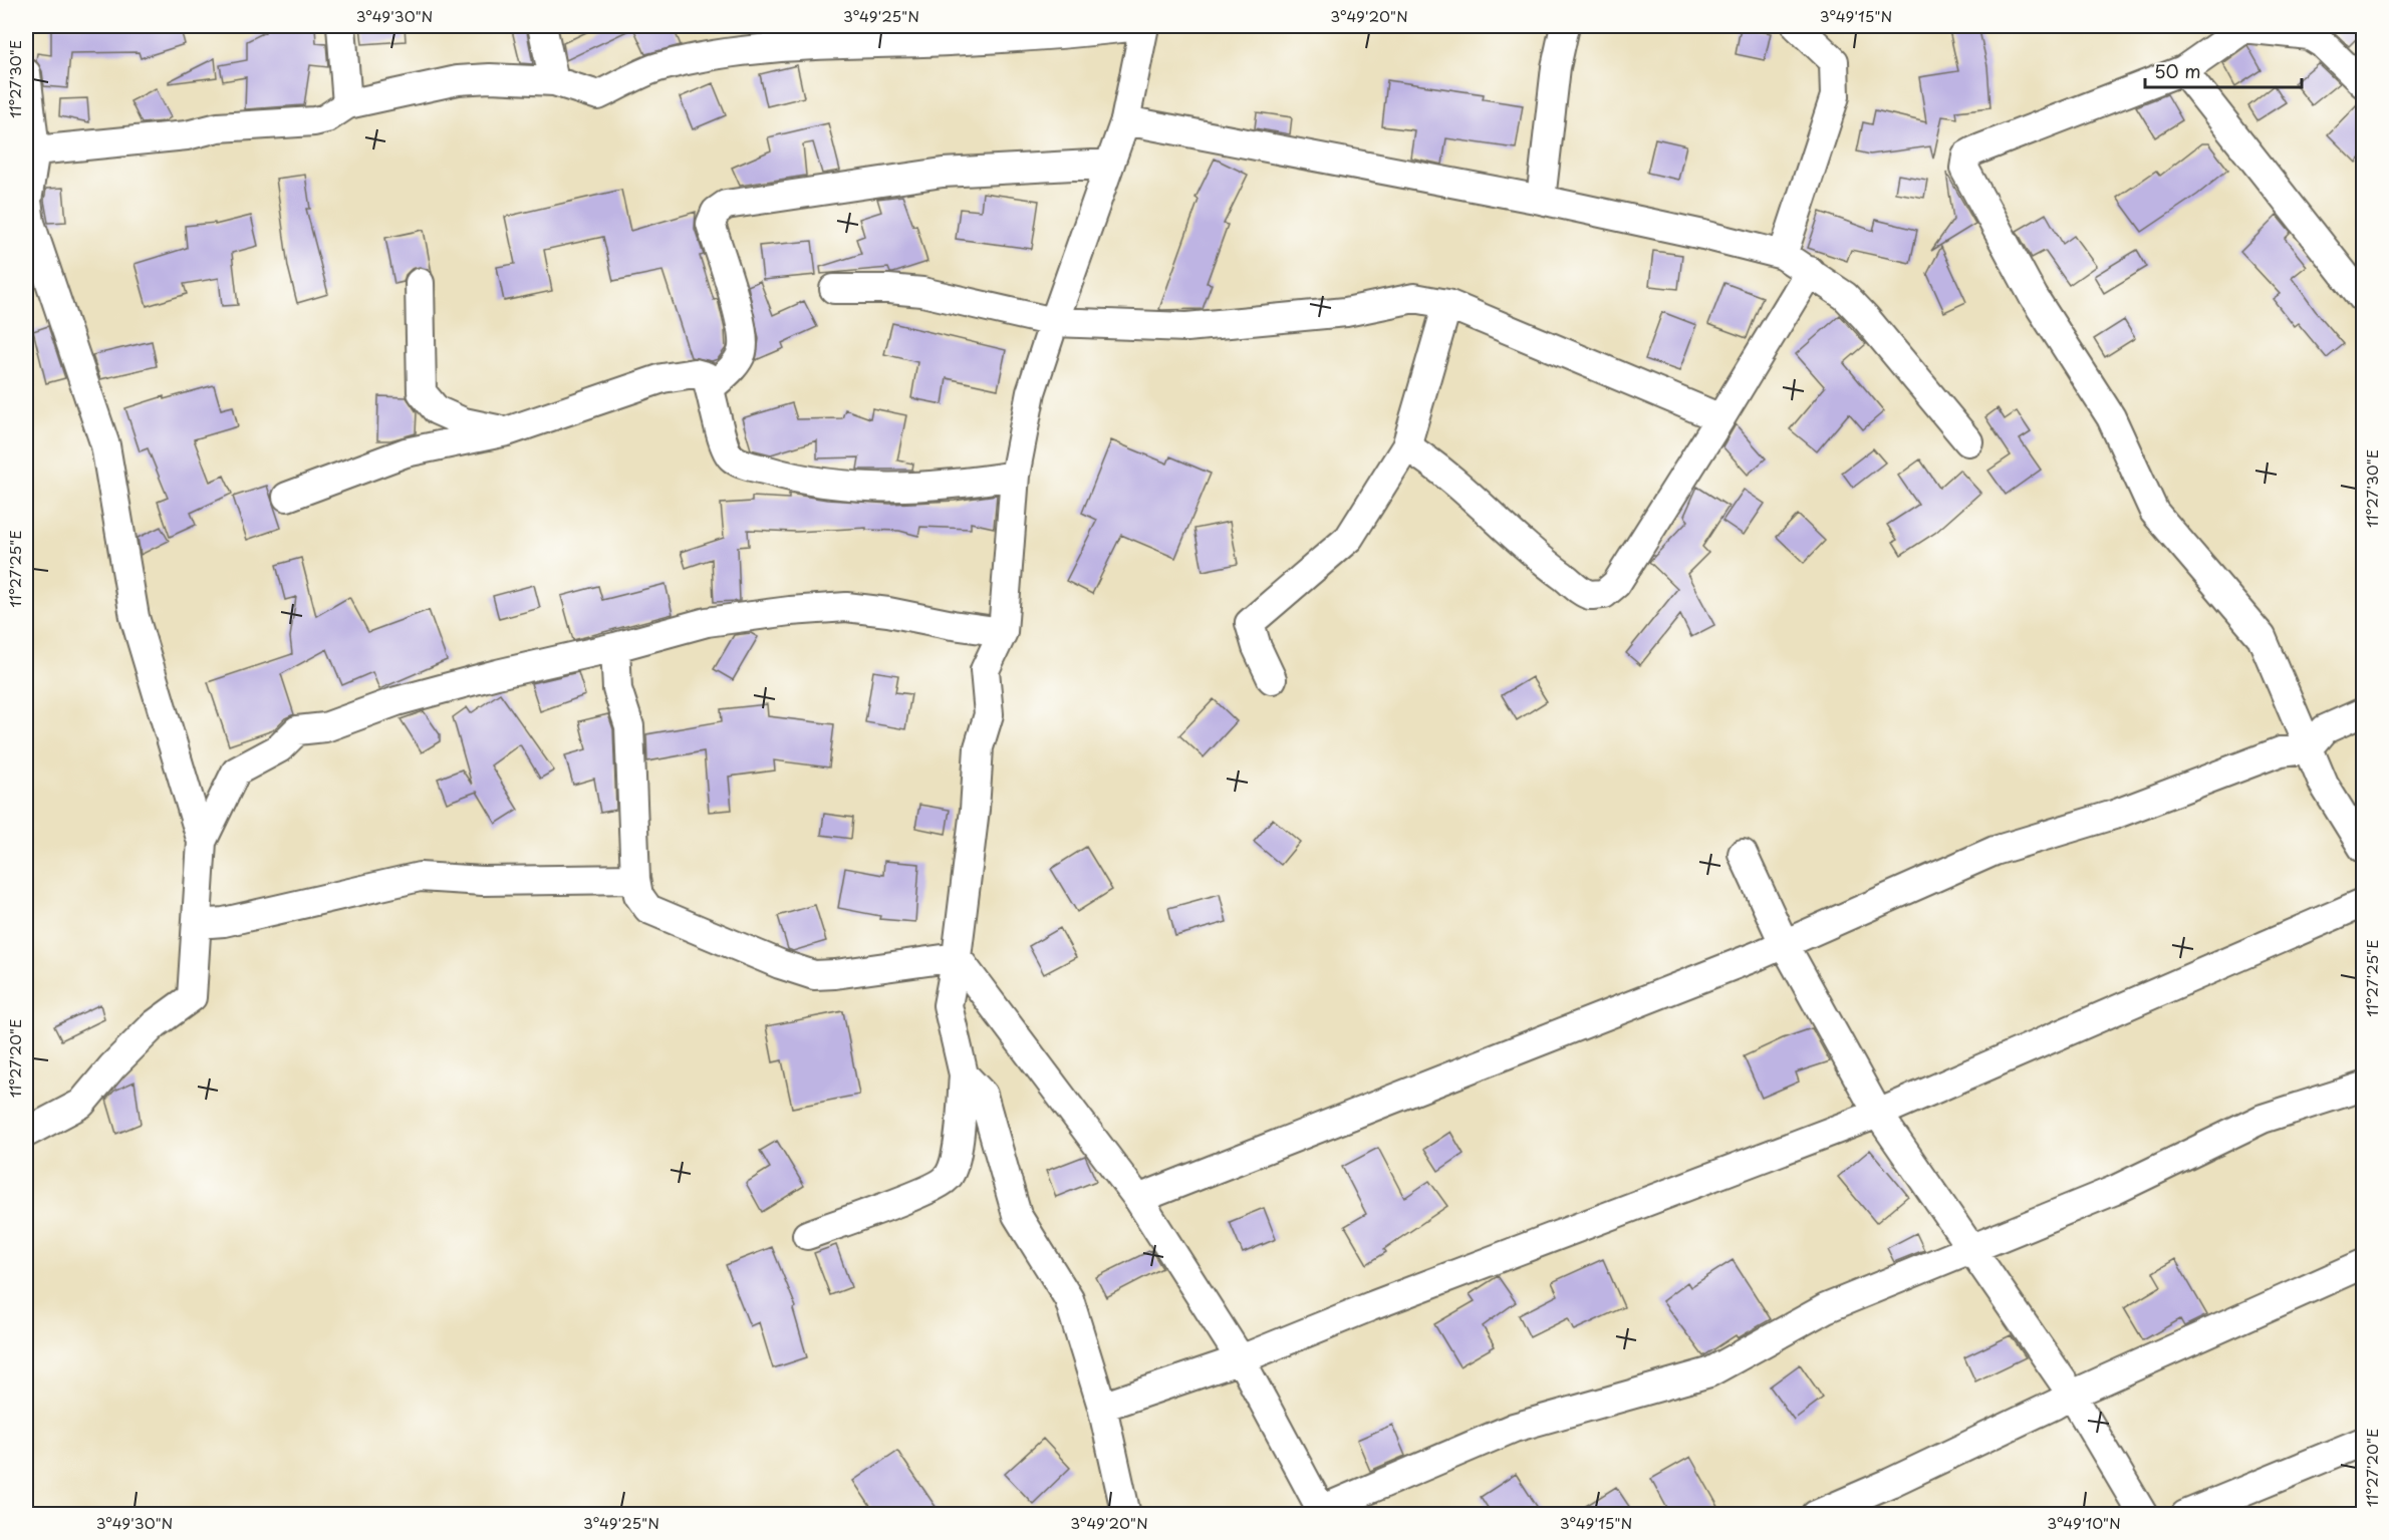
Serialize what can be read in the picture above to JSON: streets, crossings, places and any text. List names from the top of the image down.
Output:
{
  "scale_bar": "50 m",
  "coordinates": [
    "3°49'30\"N",
    "3°49'25\"N",
    "3°49'20\"N",
    "3°49'15\"N",
    "11°27'30\"E",
    "11°27'25\"E",
    "11°27'20\"E",
    "3°49'10\"N"
  ]
}
